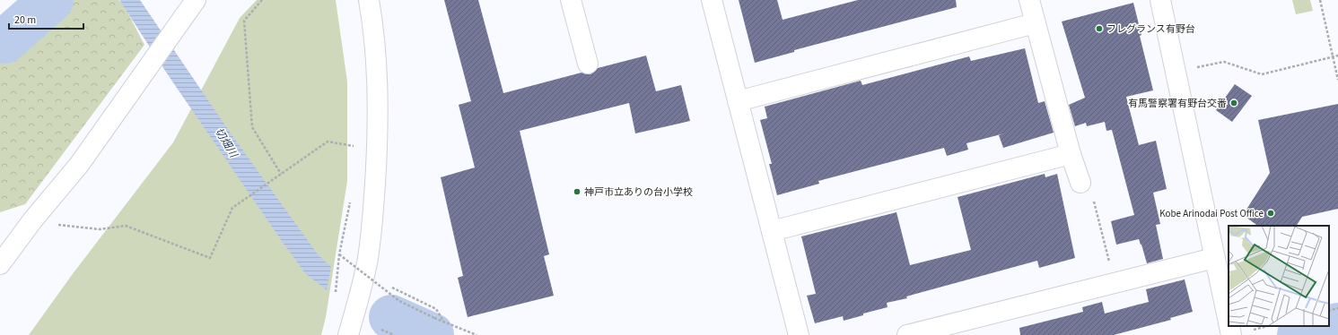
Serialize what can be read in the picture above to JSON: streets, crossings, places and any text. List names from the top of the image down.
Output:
{
  "water": ["切畑川"],
  "places": [
    "フレグランス有野台",
    "有馬警察署有野台交番",
    "神戸市立ありの台小学校",
    "Kobe Arinodai Post Office"
  ],
  "scale_bar": "20 m"
}
